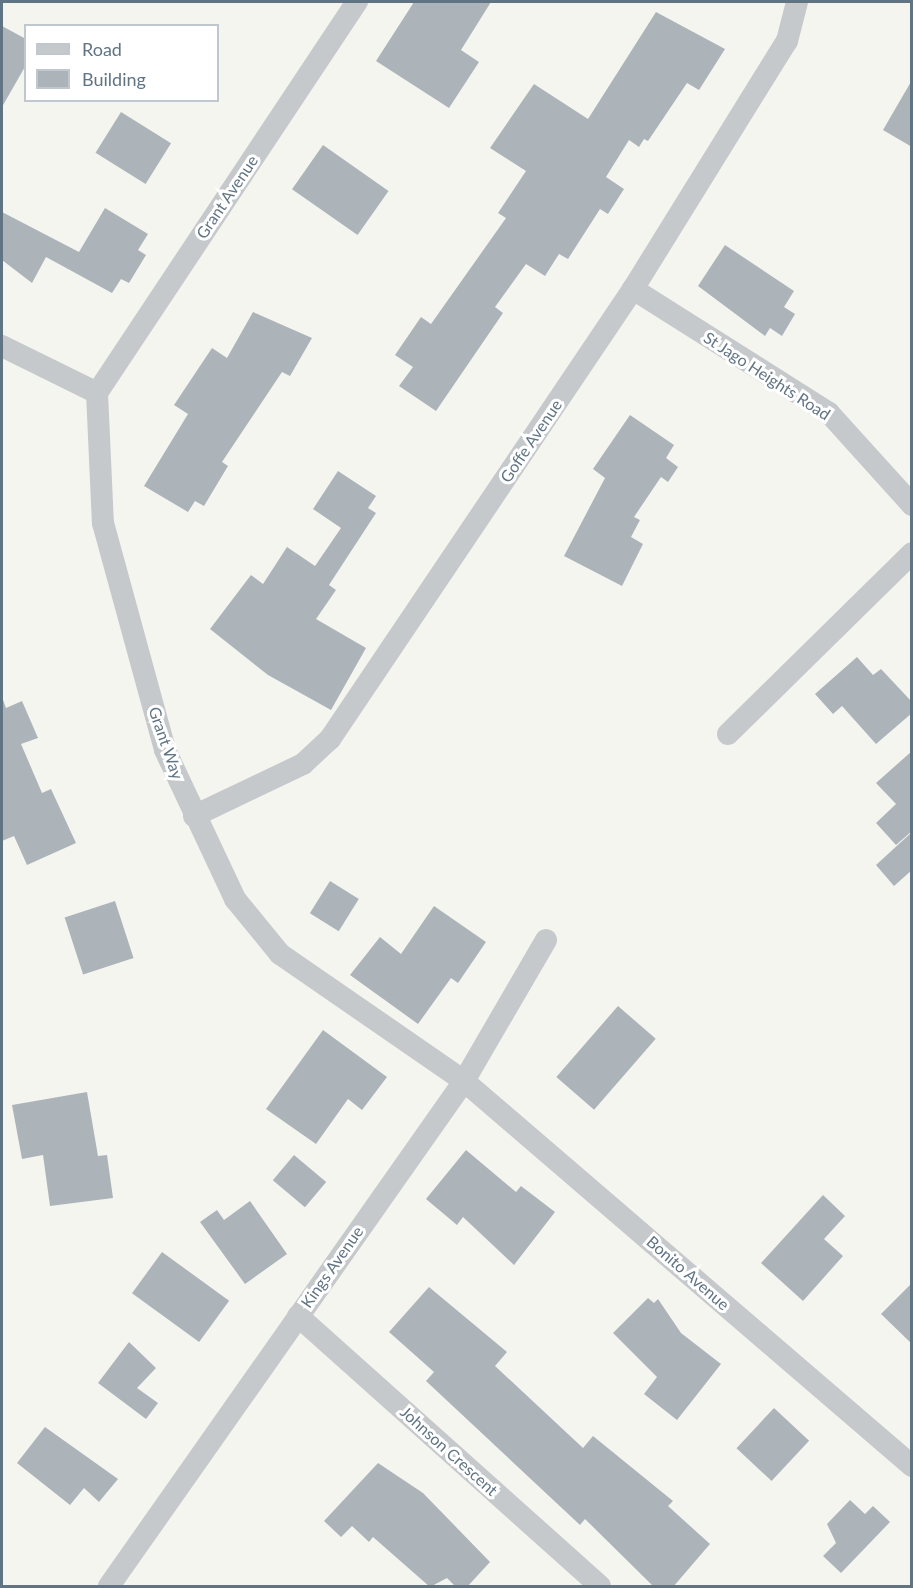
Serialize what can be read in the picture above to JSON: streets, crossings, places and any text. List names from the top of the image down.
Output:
{
  "streets": {
    "street": [
      "Grant Avenue",
      "St Jago Heights Road",
      "Goffe Avenue",
      "Grant Way",
      "Kings Avenue",
      "Bonito Avenue",
      "Johnson Crescent"
    ]
  },
  "crossings": [
    ["Grant Avenue", "Grant Way"],
    ["St Jago Heights Road", "Goffe Avenue"],
    ["Goffe Avenue", "Grant Way"],
    ["Grant Way", "Kings Avenue"],
    ["Grant Way", "Bonito Avenue"],
    ["Kings Avenue", "Bonito Avenue"],
    ["Kings Avenue", "Johnson Crescent"]
  ],
  "legend": ["Road", "Building"]
}
